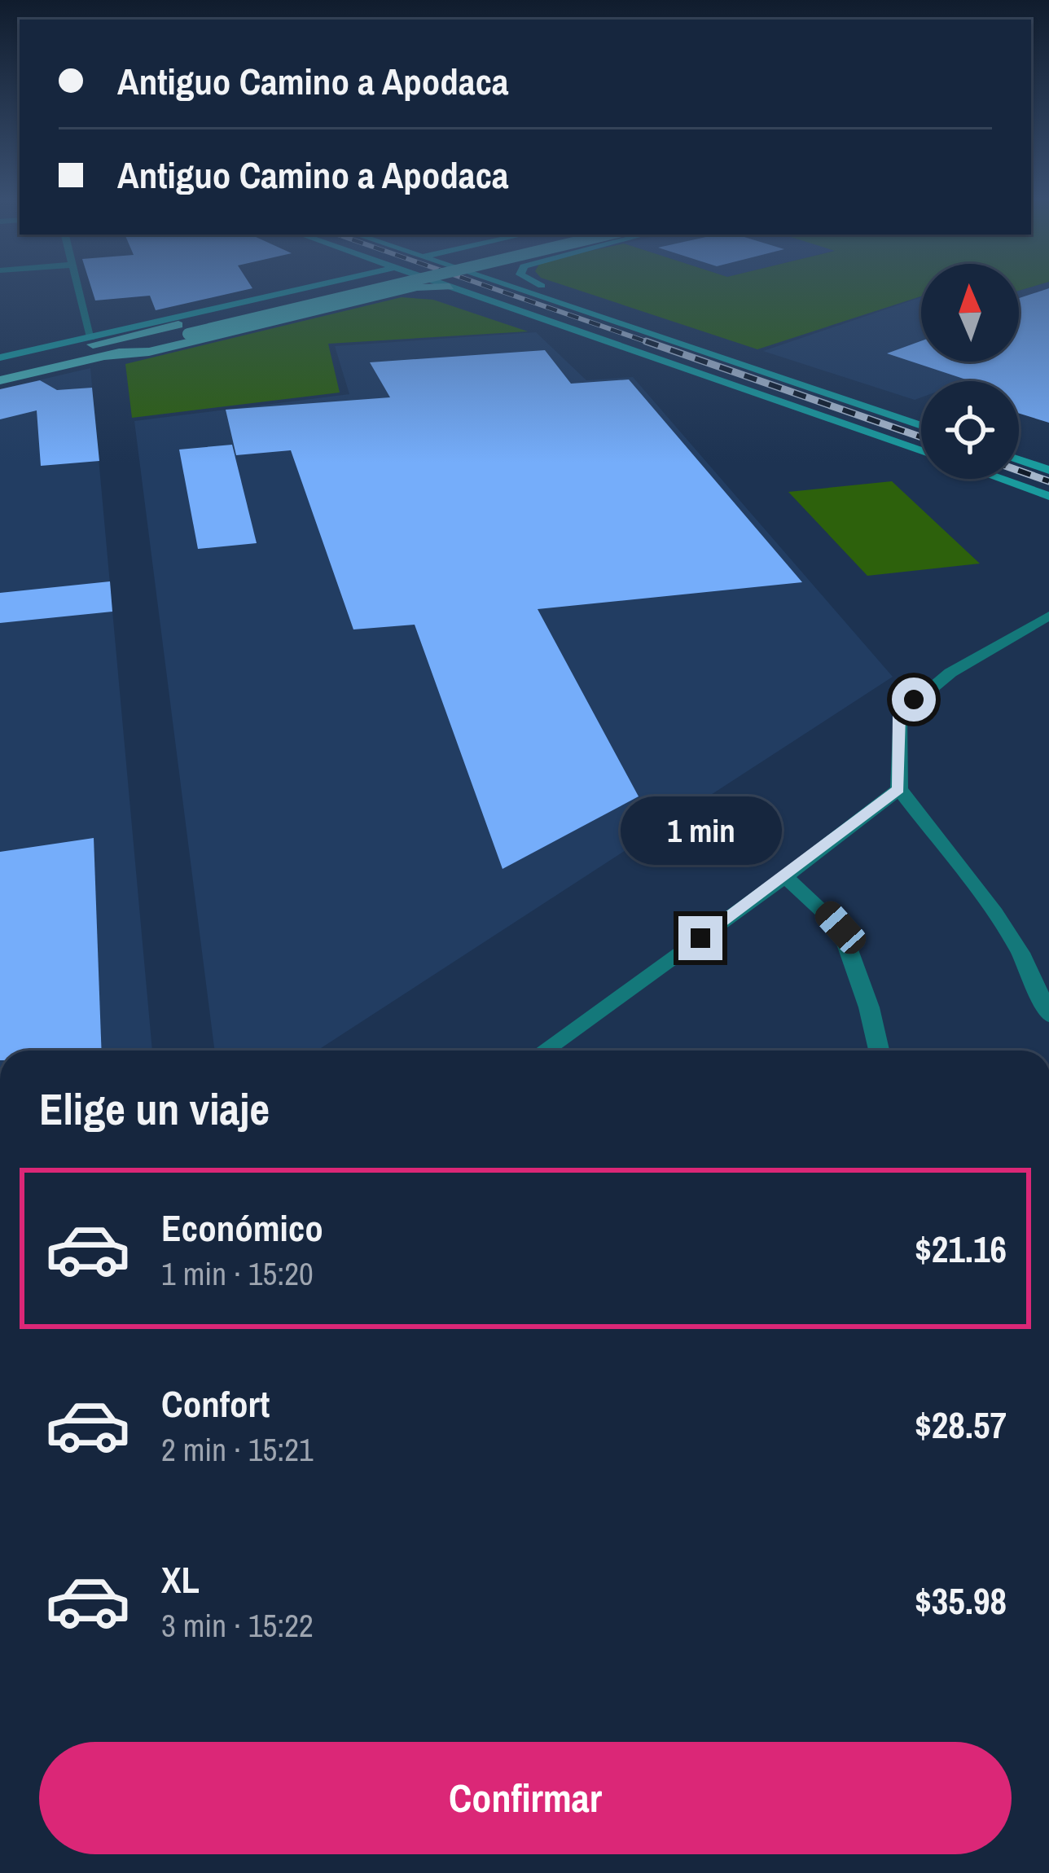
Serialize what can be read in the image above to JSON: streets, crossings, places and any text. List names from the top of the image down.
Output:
{
  "north": "top",
  "page": {
    "banner": ["Antiguo Camino a Apodaca", "Antiguo Camino a Apodaca"],
    "bubble": "1 min",
    "heading": "Elige un viaje",
    "list": [
      {
        "name": "Económico",
        "note": "1 min · 15:20",
        "value": "$21.16"
      },
      {
        "name": "Confort",
        "note": "2 min · 15:21",
        "value": "$28.57"
      },
      {
        "name": "XL",
        "note": "3 min · 15:22",
        "value": "$35.98"
      }
    ],
    "buttons": "Confirmar"
  }
}
